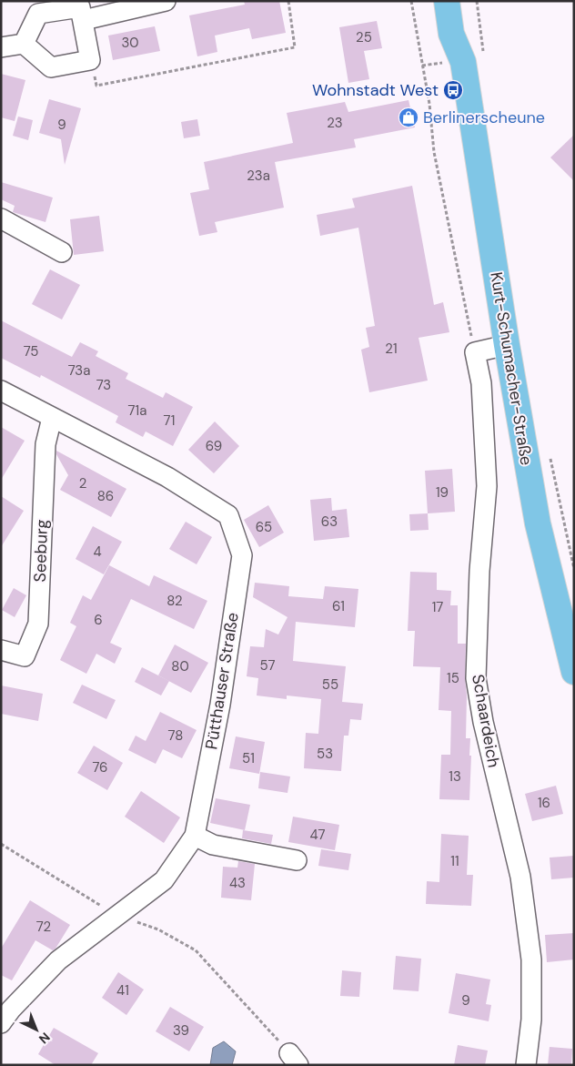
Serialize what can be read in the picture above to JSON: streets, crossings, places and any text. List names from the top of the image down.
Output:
{
  "streets": {
    "main road": ["Kurt-Schumacher-Straße"],
    "street": ["Seeburg", "Pütthauser Straße", "Schaardeich"]
  },
  "crossings": [
    ["Seeburg", "Pütthauser Straße"]
  ],
  "places": {
    "bus stop": ["Wohnstadt West"],
    "shop": ["Berlinerscheune"]
  },
  "house_numbers": [
    "25",
    "30",
    "23",
    "9",
    "23a",
    "21",
    "75",
    "73a",
    "73",
    "71a",
    "71",
    "69",
    "2",
    "19",
    "86",
    "63",
    "65",
    "4",
    "82",
    "61",
    "17",
    "6",
    "57",
    "80",
    "15",
    "55",
    "78",
    "53",
    "51",
    "76",
    "13",
    "16",
    "47",
    "11",
    "43",
    "72",
    "41",
    "9",
    "39"
  ],
  "north": "bottom right"
}
